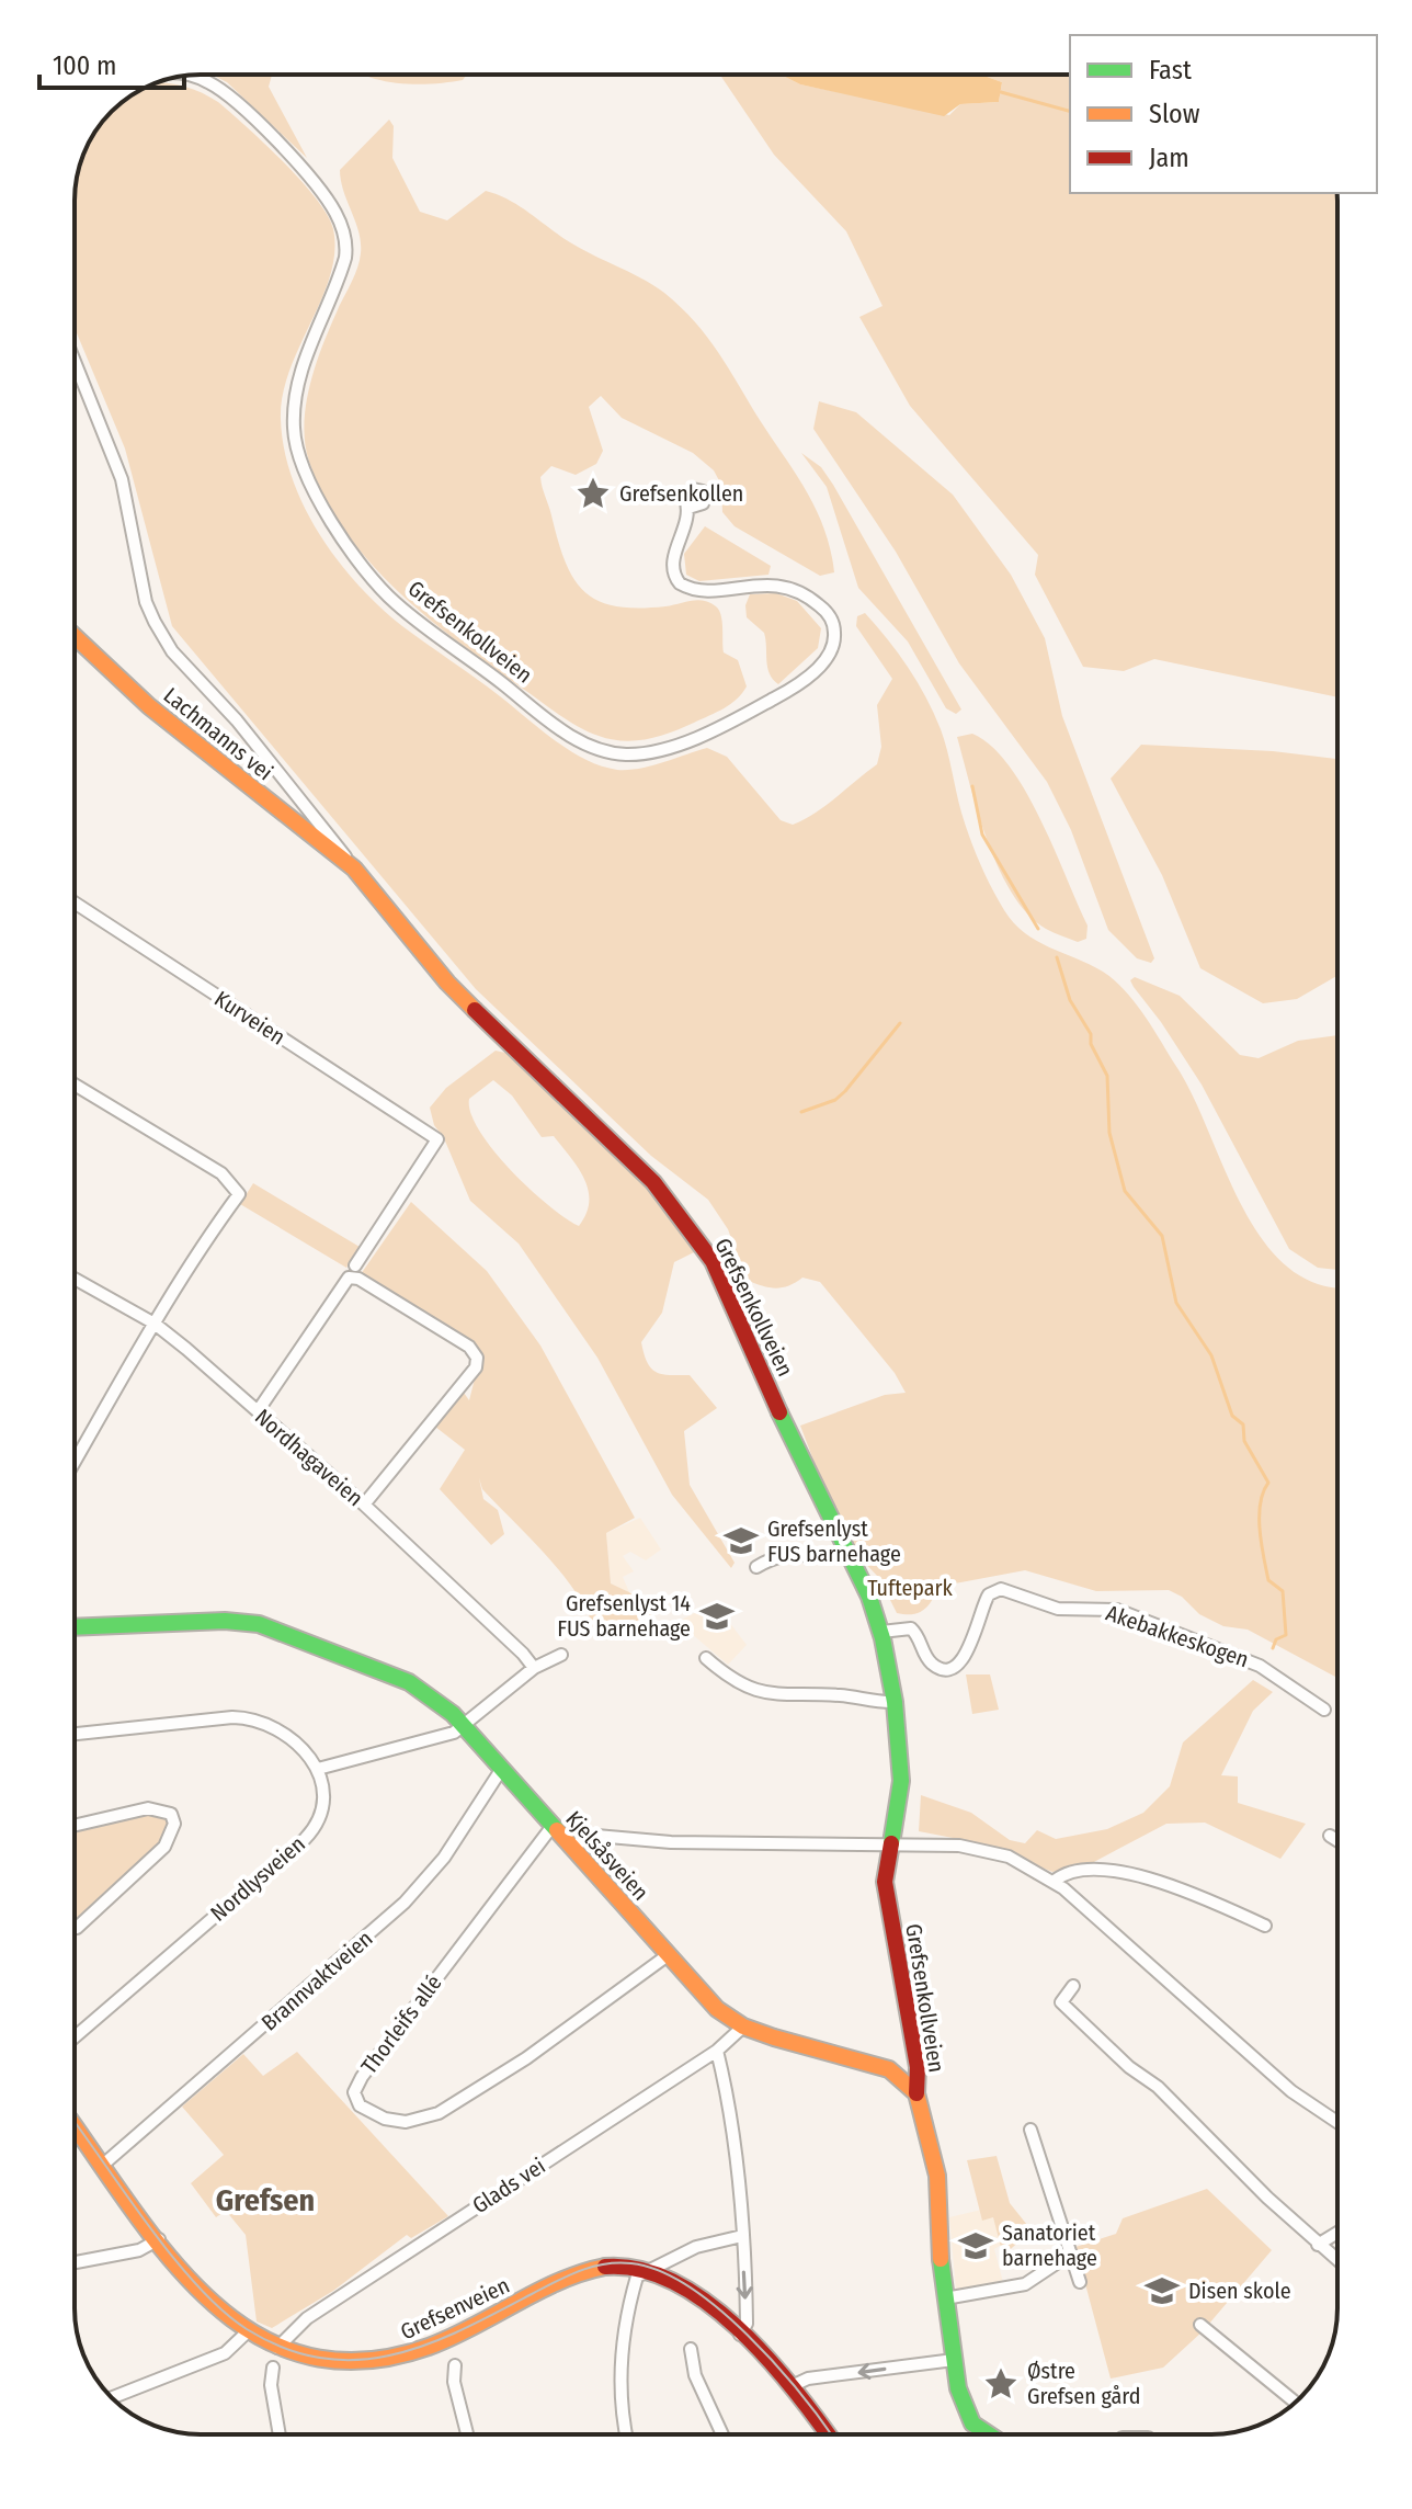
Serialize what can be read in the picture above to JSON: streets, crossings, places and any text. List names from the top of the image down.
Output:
{
  "streets": {
    "street": [
      "Grefsenkollveien",
      "Lachmanns vei",
      "Kurveien",
      "Nordhagaveien",
      "Akebakkeskogen",
      "Kjelsåsveien",
      "Nordlysveien",
      "Brannvaktveien",
      "Thorleifs allé",
      "Glads vei",
      "Grefsenveien"
    ]
  },
  "crossings": [
    ["Grefsenkollveien", "Lachmanns vei"],
    ["Grefsenkollveien", "Akebakkeskogen"],
    ["Grefsenkollveien", "Kjelsåsveien"],
    ["Kjelsåsveien", "Brannvaktveien"],
    ["Kjelsåsveien", "Thorleifs allé"],
    ["Kjelsåsveien", "Glads vei"],
    ["Brannvaktveien", "Grefsenveien"],
    ["Glads vei", "Grefsenveien"]
  ],
  "districts": ["Grefsen"],
  "parks": ["Tuftepark"],
  "places": {
    "place": ["Grefsenkollen", "Østre Grefsen gård"],
    "school or university": [
      "Grefsenlyst FUS barnehage",
      "Grefsenlyst 14 FUS barnehage",
      "Sanatoriet barnehage",
      "Disen skole"
    ]
  },
  "legend": ["Fast", "Slow", "Jam"],
  "scale_bar": "100 m"
}
